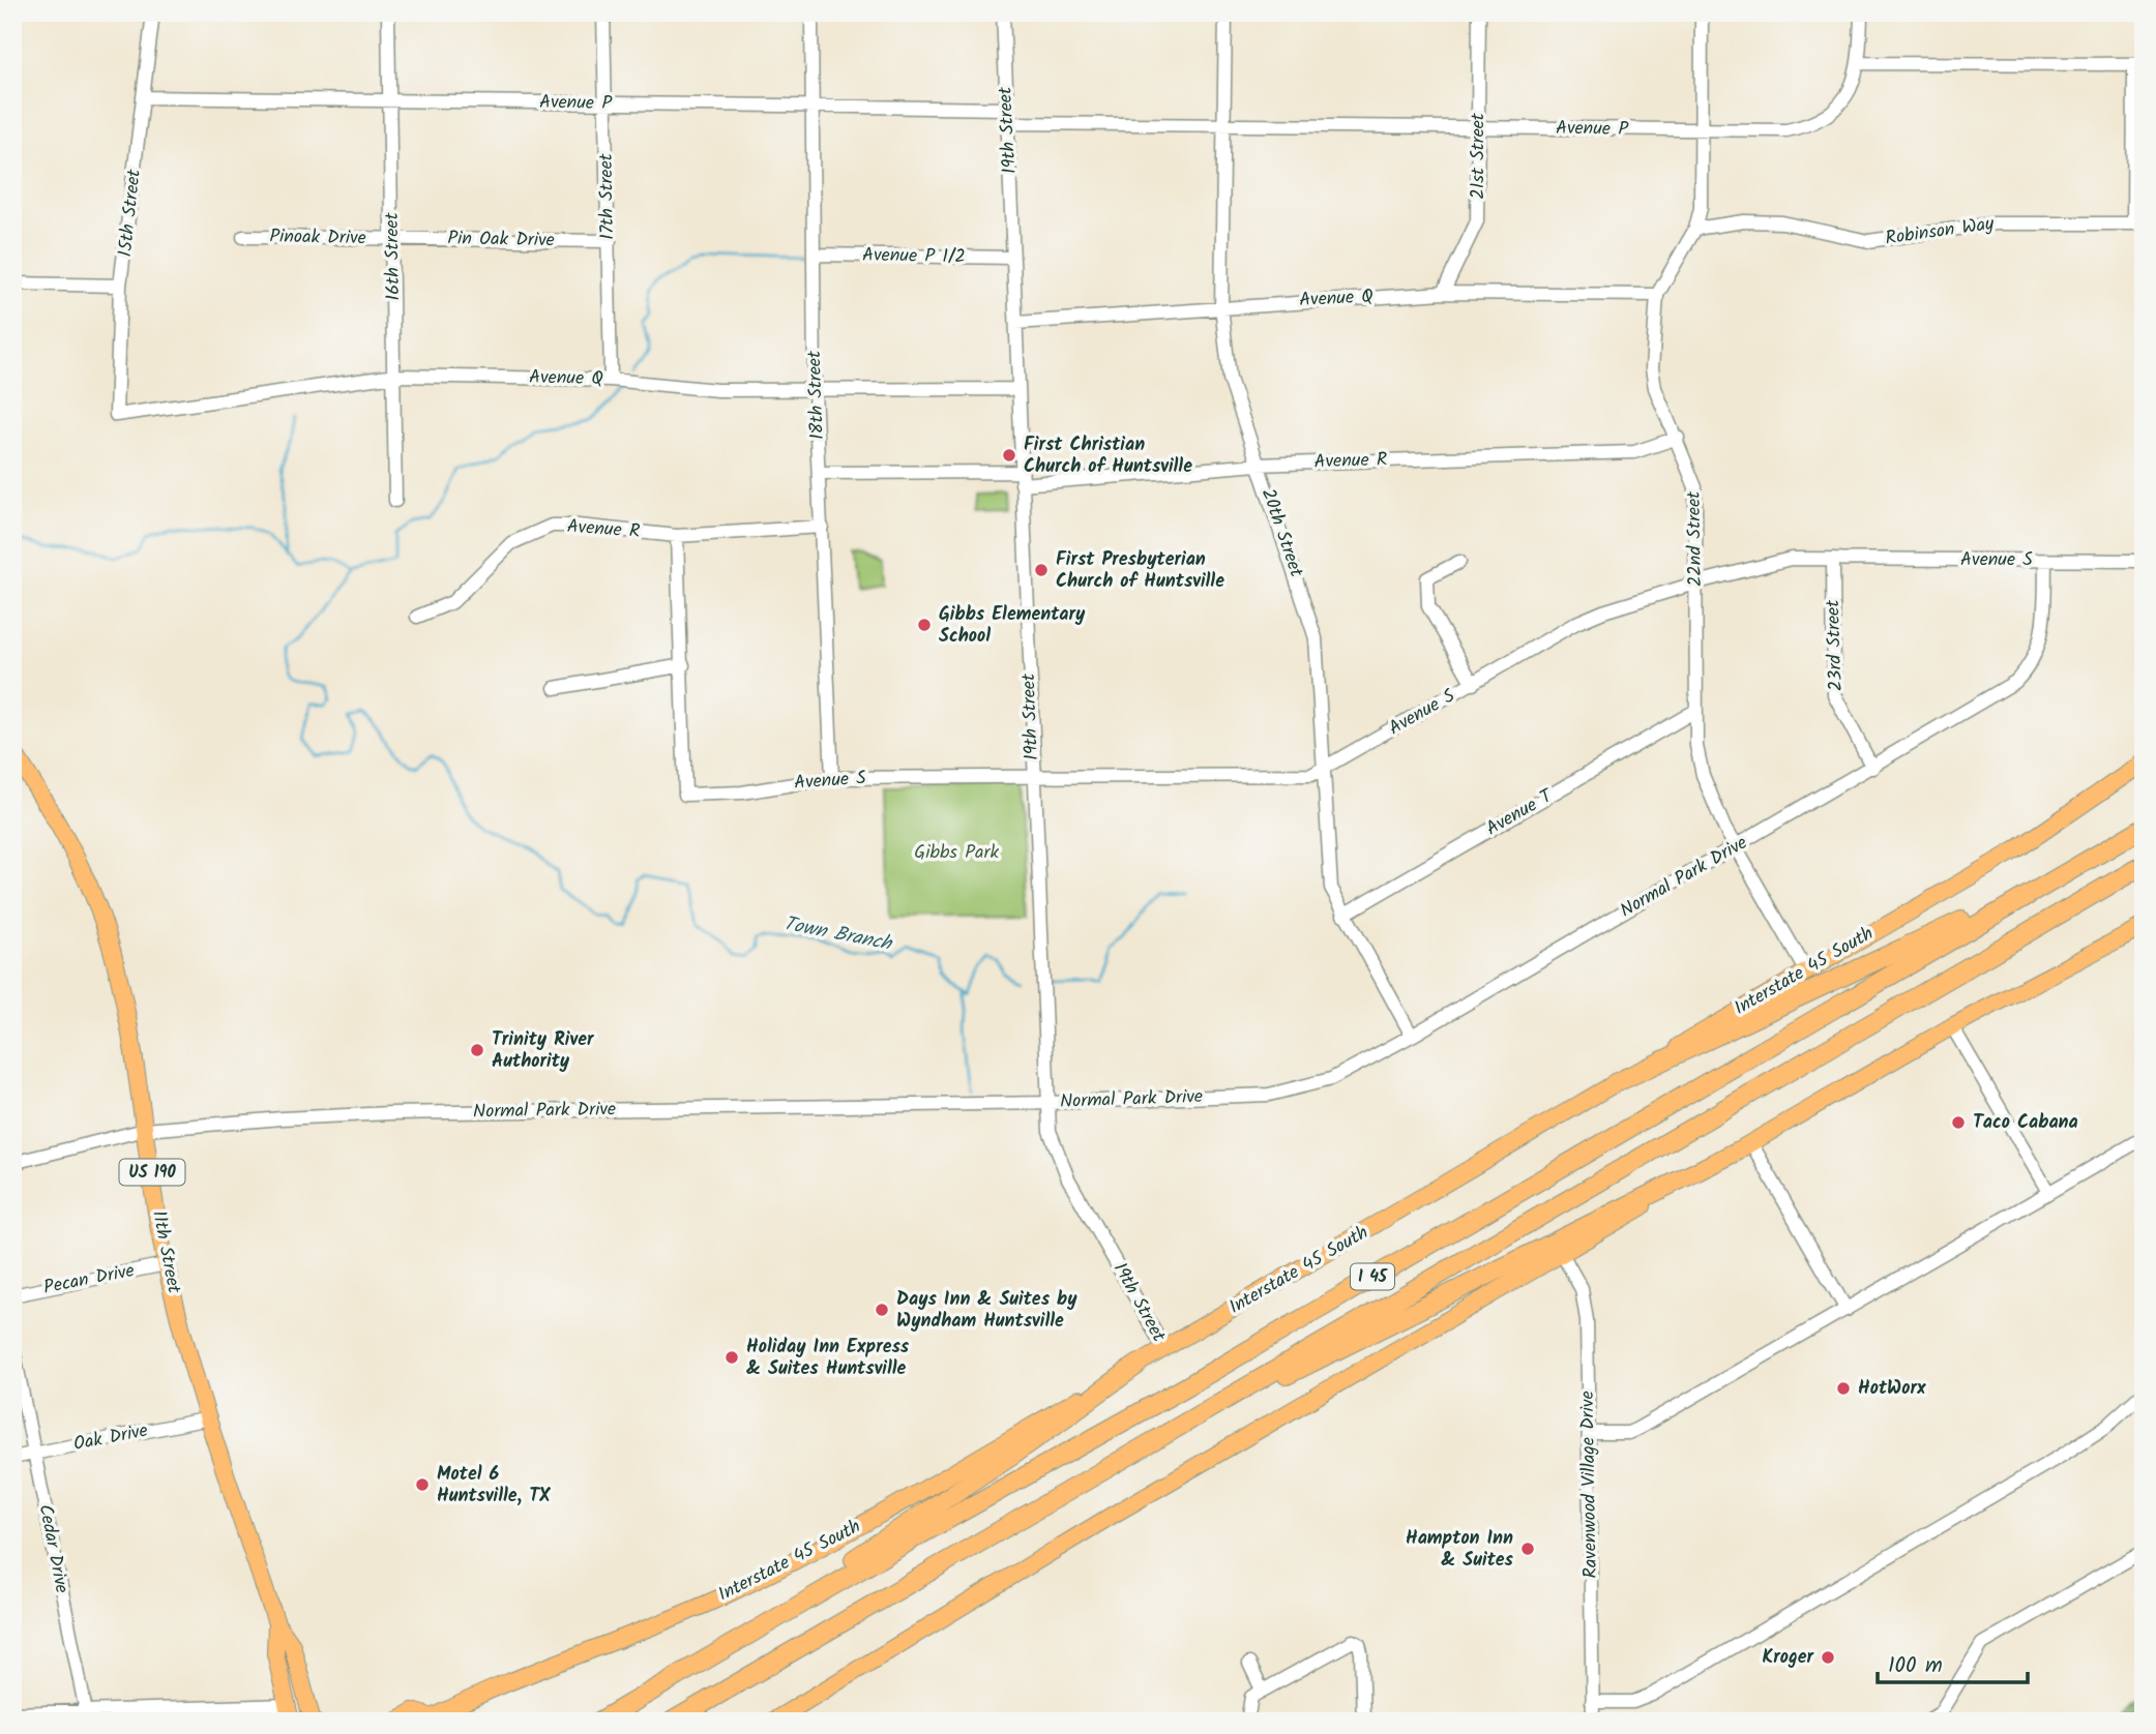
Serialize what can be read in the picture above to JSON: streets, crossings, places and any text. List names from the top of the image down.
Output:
{
  "streets": {
    "highway": ["I 45"],
    "main road": ["Interstate 45 South", "US 190", "11th Street"],
    "street": [
      "Avenue P",
      "19th Street",
      "21st Street",
      "17th Street",
      "15th Street",
      "Robinson Way",
      "Pinoak Drive",
      "Pin Oak Drive",
      "16th Street",
      "Avenue P 1/2",
      "Avenue Q",
      "18th Street",
      "Avenue R",
      "20th Street",
      "22nd Street",
      "Avenue S",
      "23rd Street",
      "Avenue T",
      "Normal Park Drive",
      "Pecan Drive",
      "Oak Drive",
      "Ravenwood Village Drive",
      "Cedar Drive"
    ]
  },
  "crossings": [
    ["Avenue P", "19th Street"],
    ["Avenue P", "21st Street"],
    ["Avenue P", "17th Street"],
    ["Avenue P", "15th Street"],
    ["Avenue P", "16th Street"],
    ["Avenue P", "18th Street"],
    ["Avenue P", "20th Street"],
    ["Avenue P", "22nd Street"],
    ["19th Street", "Avenue P 1/2"],
    ["19th Street", "Avenue Q"],
    ["19th Street", "Avenue R"],
    ["19th Street", "Avenue S"],
    ["19th Street", "Normal Park Drive"],
    ["19th Street", "Interstate 45 South"],
    ["21st Street", "Avenue Q"],
    ["17th Street", "Pin Oak Drive"],
    ["17th Street", "Avenue Q"],
    ["15th Street", "Avenue Q"],
    ["Robinson Way", "22nd Street"],
    ["Pinoak Drive", "Pin Oak Drive"],
    ["Pinoak Drive", "16th Street"],
    ["Pin Oak Drive", "16th Street"],
    ["16th Street", "Avenue Q"],
    ["Avenue P 1/2", "18th Street"],
    ["Avenue Q", "18th Street"],
    ["Avenue Q", "20th Street"],
    ["Avenue Q", "22nd Street"],
    ["18th Street", "Avenue R"],
    ["18th Street", "Avenue S"],
    ["Avenue R", "20th Street"],
    ["Avenue R", "22nd Street"],
    ["20th Street", "Avenue S"],
    ["20th Street", "Avenue T"],
    ["20th Street", "Normal Park Drive"],
    ["22nd Street", "Avenue S"],
    ["22nd Street", "Avenue T"],
    ["22nd Street", "Normal Park Drive"],
    ["22nd Street", "Interstate 45 South"],
    ["Avenue S", "23rd Street"],
    ["Avenue S", "Normal Park Drive"],
    ["23rd Street", "Normal Park Drive"],
    ["Normal Park Drive", "11th Street"],
    ["US 190", "11th Street"],
    ["11th Street", "Pecan Drive"],
    ["11th Street", "Oak Drive"],
    ["Oak Drive", "Cedar Drive"]
  ],
  "water": ["Town Branch"],
  "parks": ["Gibbs Park"],
  "places": [
    "First Christian Church of Huntsville",
    "First Presbyterian Church of Huntsville",
    "Gibbs Elementary School",
    "Trinity River Authority",
    "Taco Cabana",
    "Days Inn & Suites by Wyndham Huntsville",
    "Holiday Inn Express & Suites Huntsville",
    "HotWorx",
    "Motel 6 Huntsville, TX",
    "Hampton Inn & Suites",
    "Kroger"
  ],
  "scale_bar": "100 m"
}
